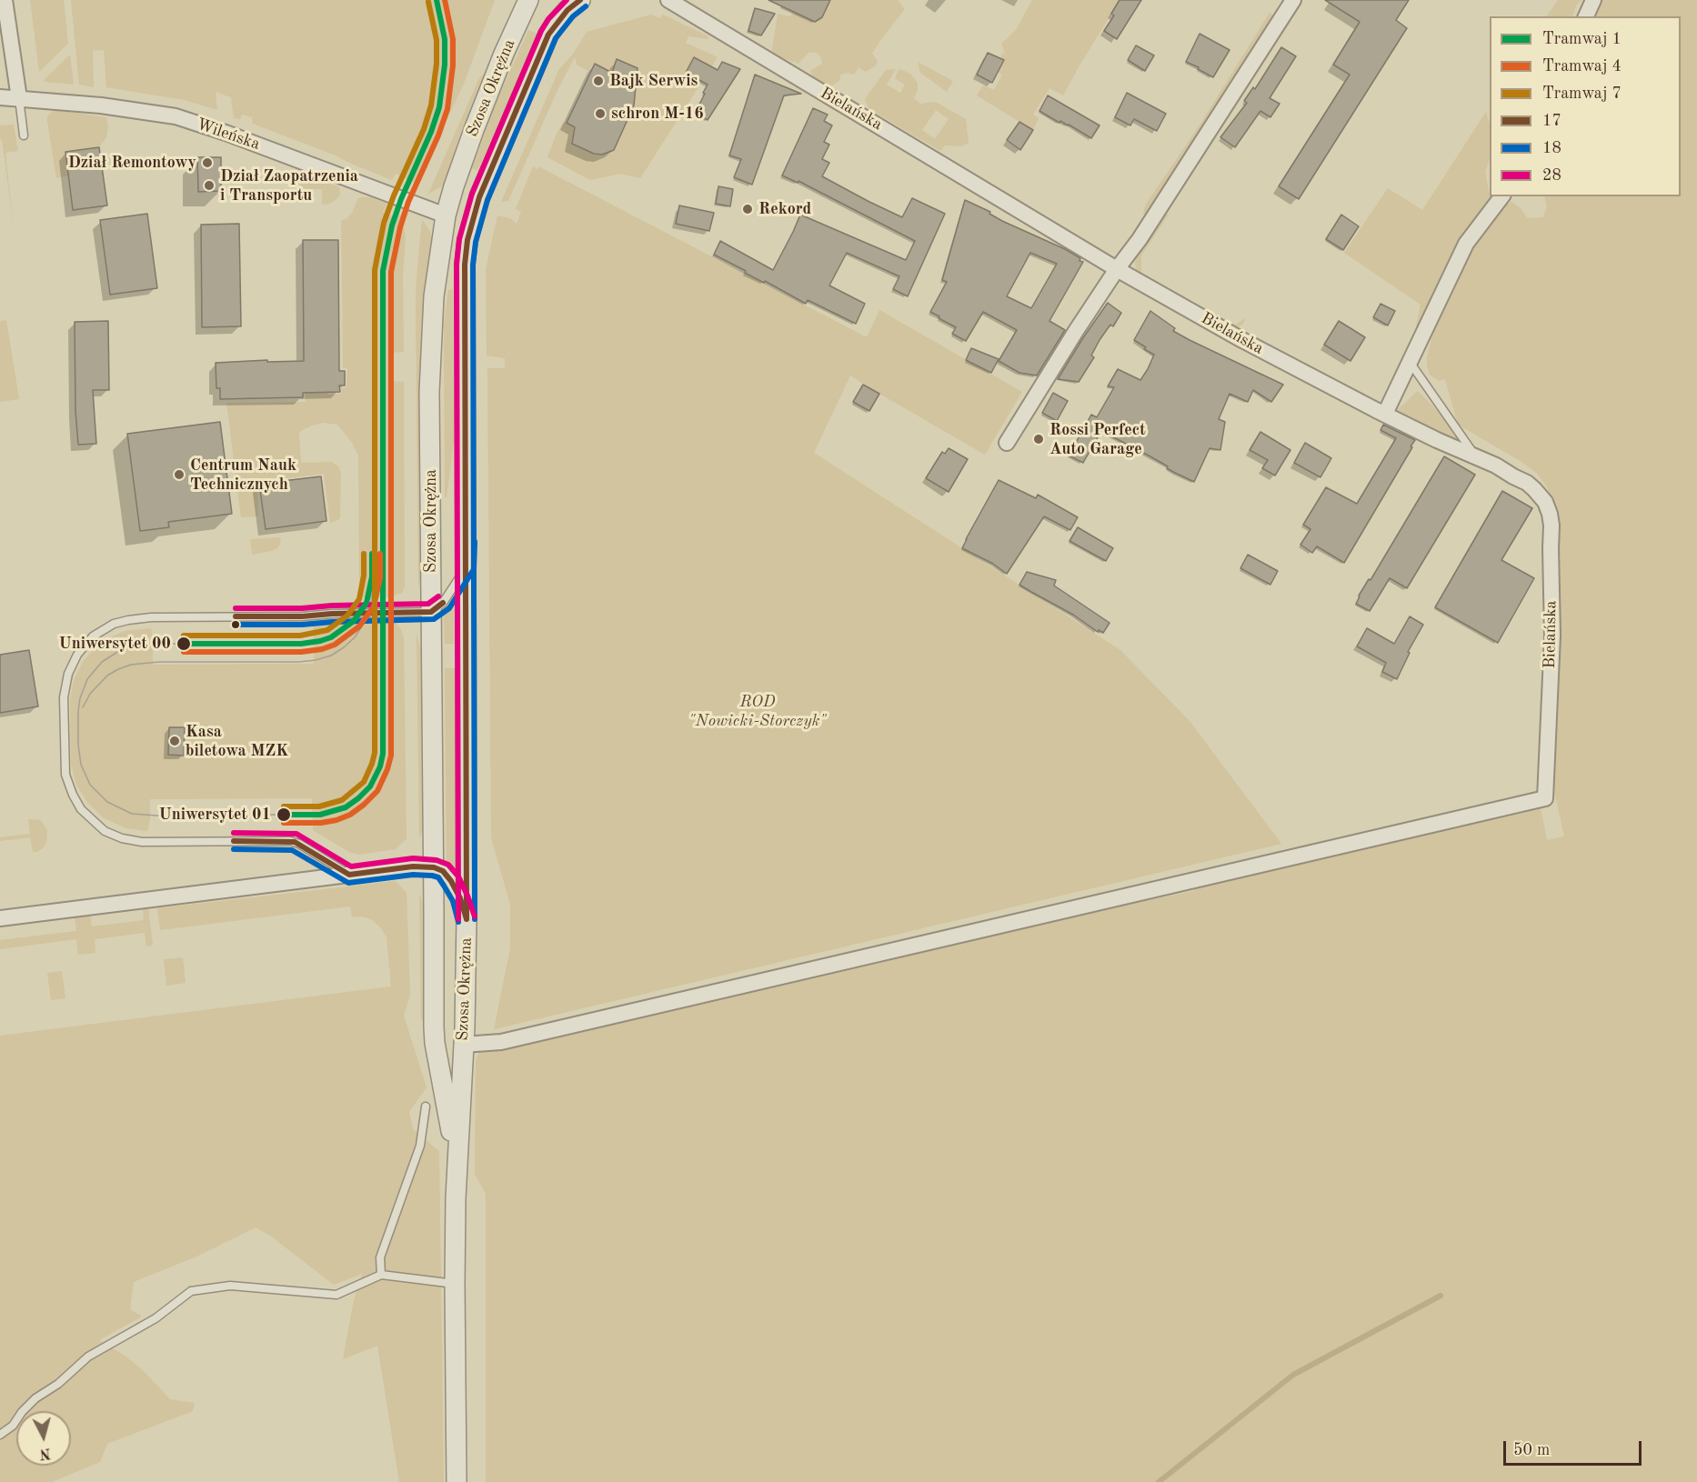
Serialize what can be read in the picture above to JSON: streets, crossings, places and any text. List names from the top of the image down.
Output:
{
  "streets": {
    "street": ["Szosa Okrężna", "Bielańska", "Wileńska"]
  },
  "crossings": [
    ["Szosa Okrężna", "Bielańska"],
    ["Szosa Okrężna", "Wileńska"]
  ],
  "parks": ["ROD \"Nowicki-Storczyk\""],
  "places": [
    "Bajk Serwis",
    "schron M-16",
    "Dział Remontowy",
    "Dział Zaopatrzenia i Transportu",
    "Rekord",
    "Rossi Perfect Auto Garage",
    "Centrum Nauk Technicznych",
    "Uniwersytet 00",
    "Kasa biletowa MZK",
    "Uniwersytet 01"
  ],
  "lines": [
    "tram line 1",
    "tram line 4",
    "transit line 17",
    "transit line 28",
    "tram line 7",
    "transit line 18"
  ],
  "legend": [
    "Tramwaj 1",
    "Tramwaj 4",
    "Tramwaj 7",
    "17",
    "18",
    "28"
  ],
  "scale_bar": "50 m",
  "north": "bottom"
}
